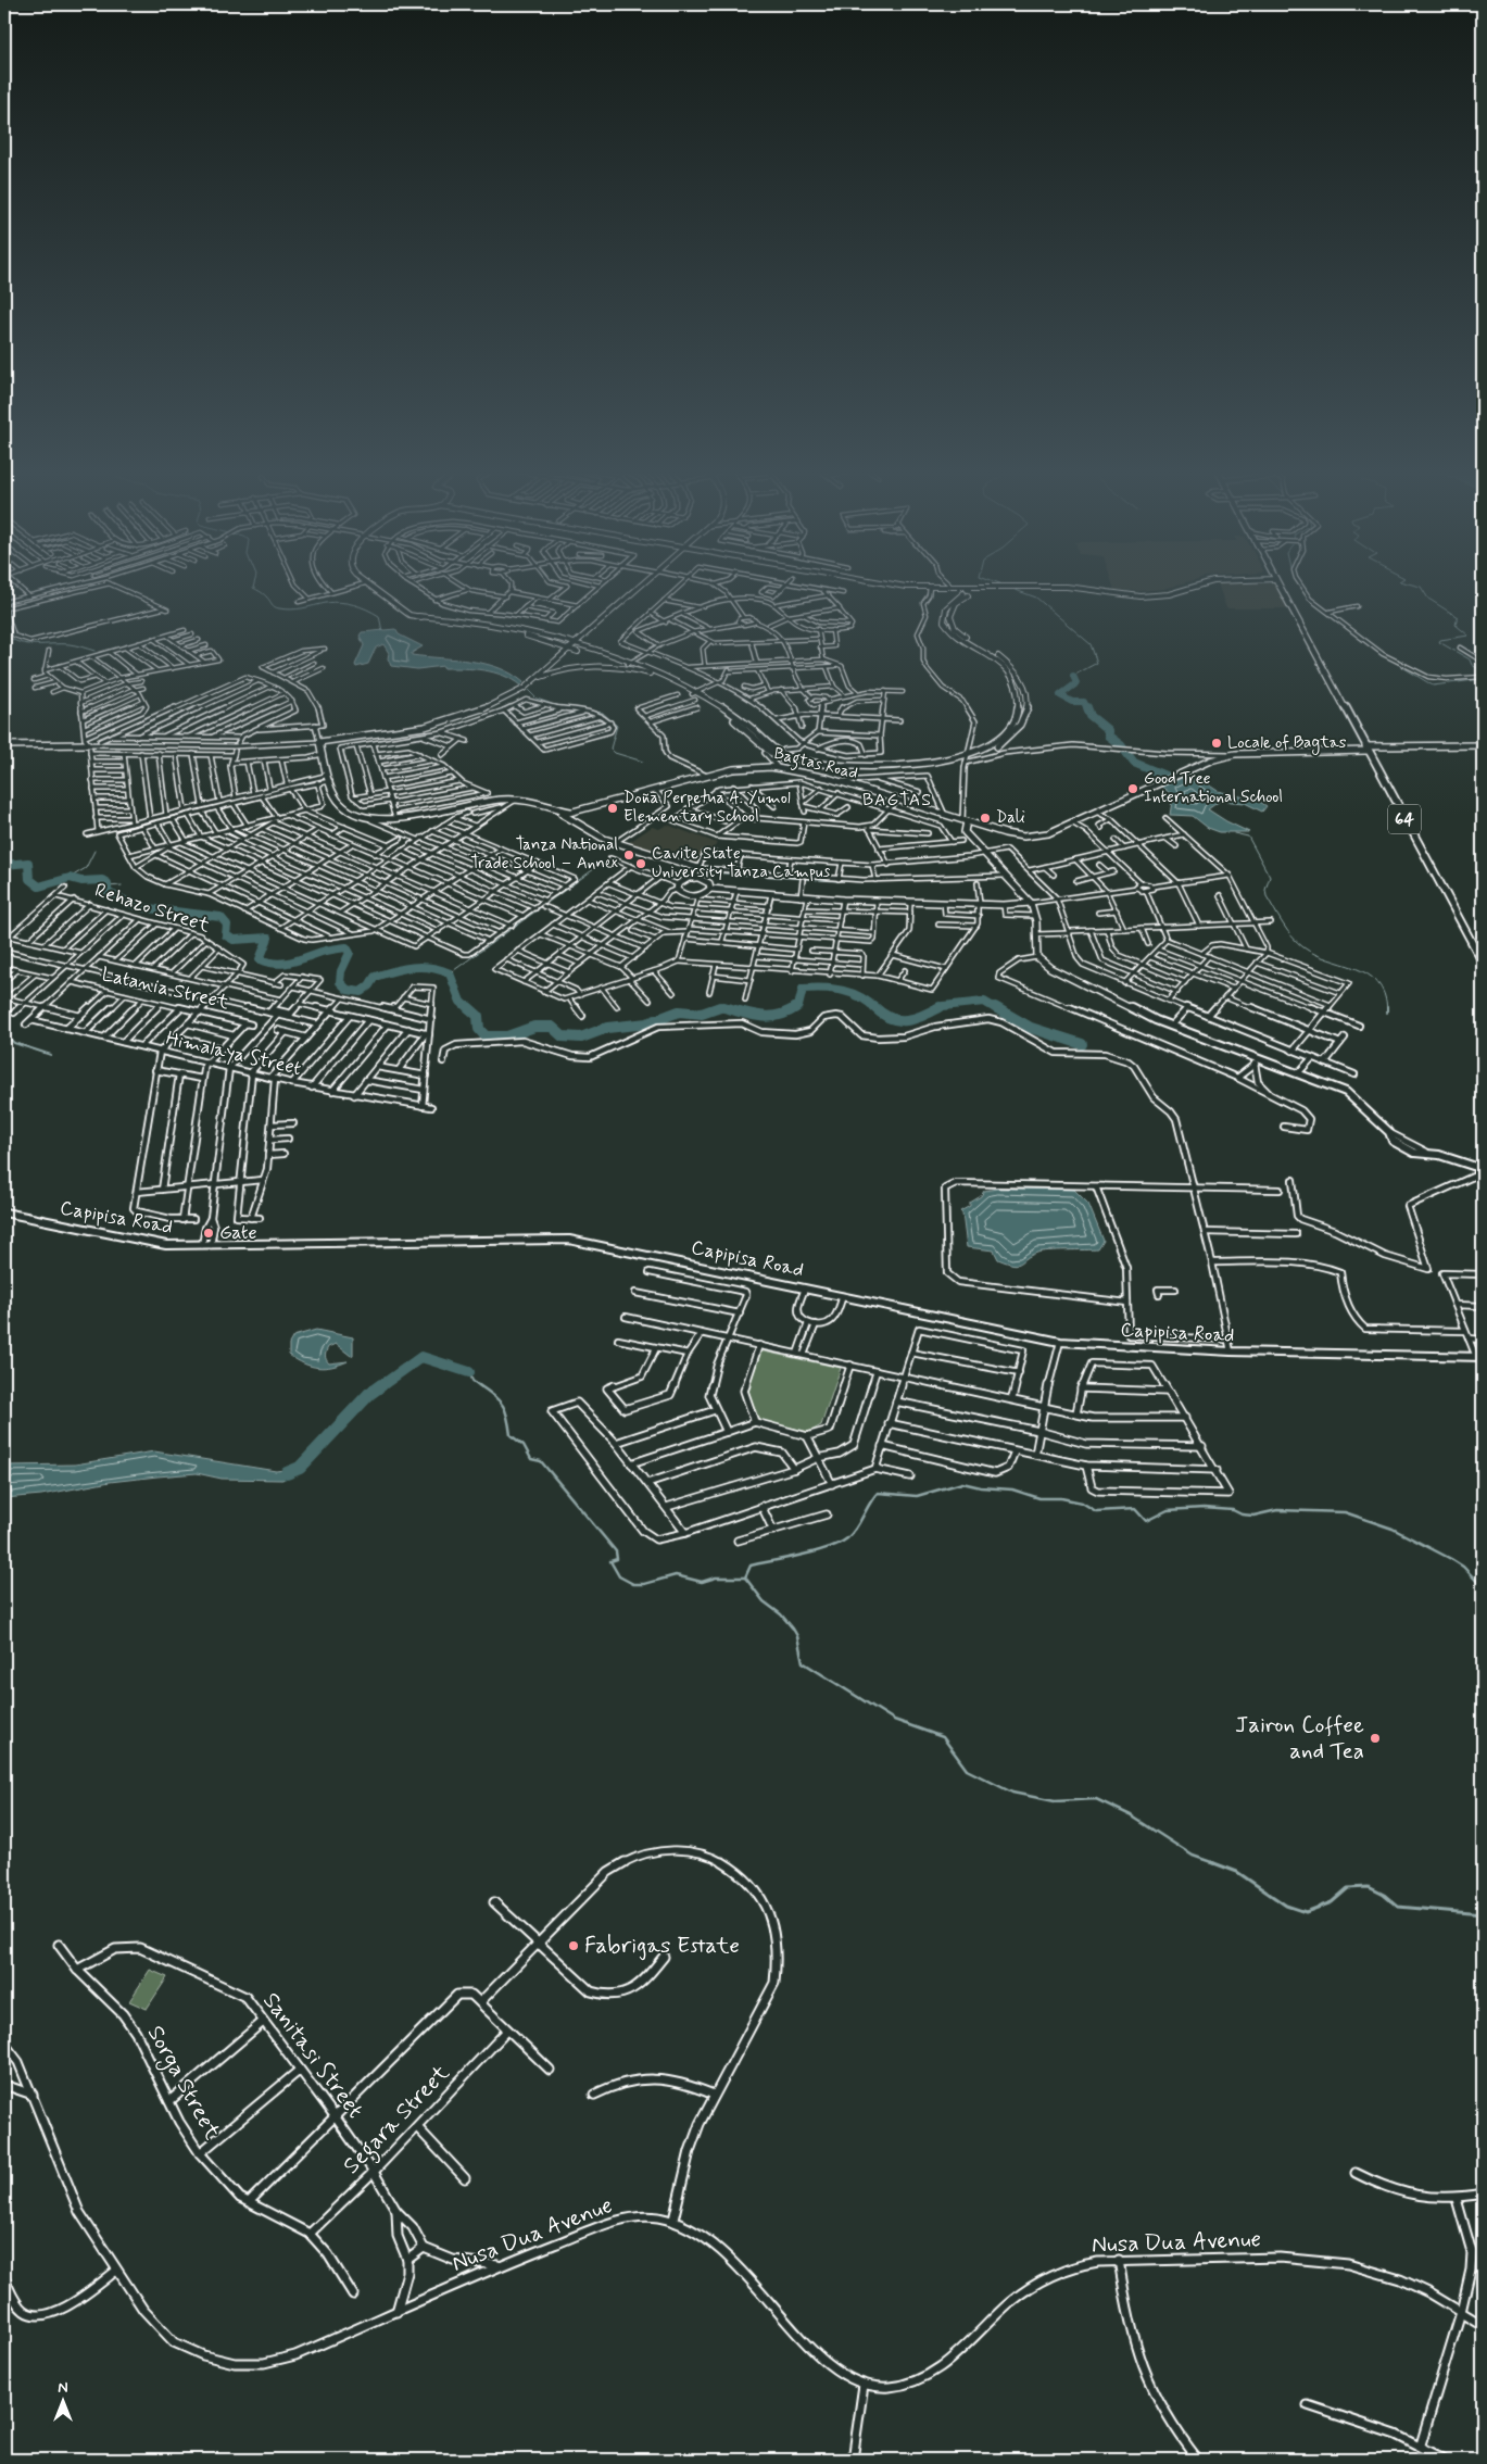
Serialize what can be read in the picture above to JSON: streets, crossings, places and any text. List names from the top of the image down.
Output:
{
  "streets": {
    "main road": ["64"],
    "street": [
      "Bagtas Road",
      "Rehazo Street",
      "Latania Street",
      "Himalaya Street",
      "Capipisa Road",
      "Sanitasi Street",
      "Sorga Street",
      "Segara Street",
      "Nusa Dua Avenue"
    ]
  },
  "crossings": [
    ["Bagtas Road", "64"],
    ["Sanitasi Street", "Sorga Street"],
    ["Sanitasi Street", "Segara Street"],
    ["Sanitasi Street", "Nusa Dua Avenue"],
    ["Sorga Street", "Segara Street"]
  ],
  "districts": ["BAGTAS"],
  "places": [
    "Locale of Bagtas",
    "Good Tree International School",
    "Doña Perpetua A. Yumol Elementary School",
    "Dali",
    "Tanza National Trade School – Annex",
    "Cavite State University Tanza Campus",
    "Gate",
    "Jairon Coffee and Tea",
    "Fabrigas Estate"
  ],
  "north": "top"
}
